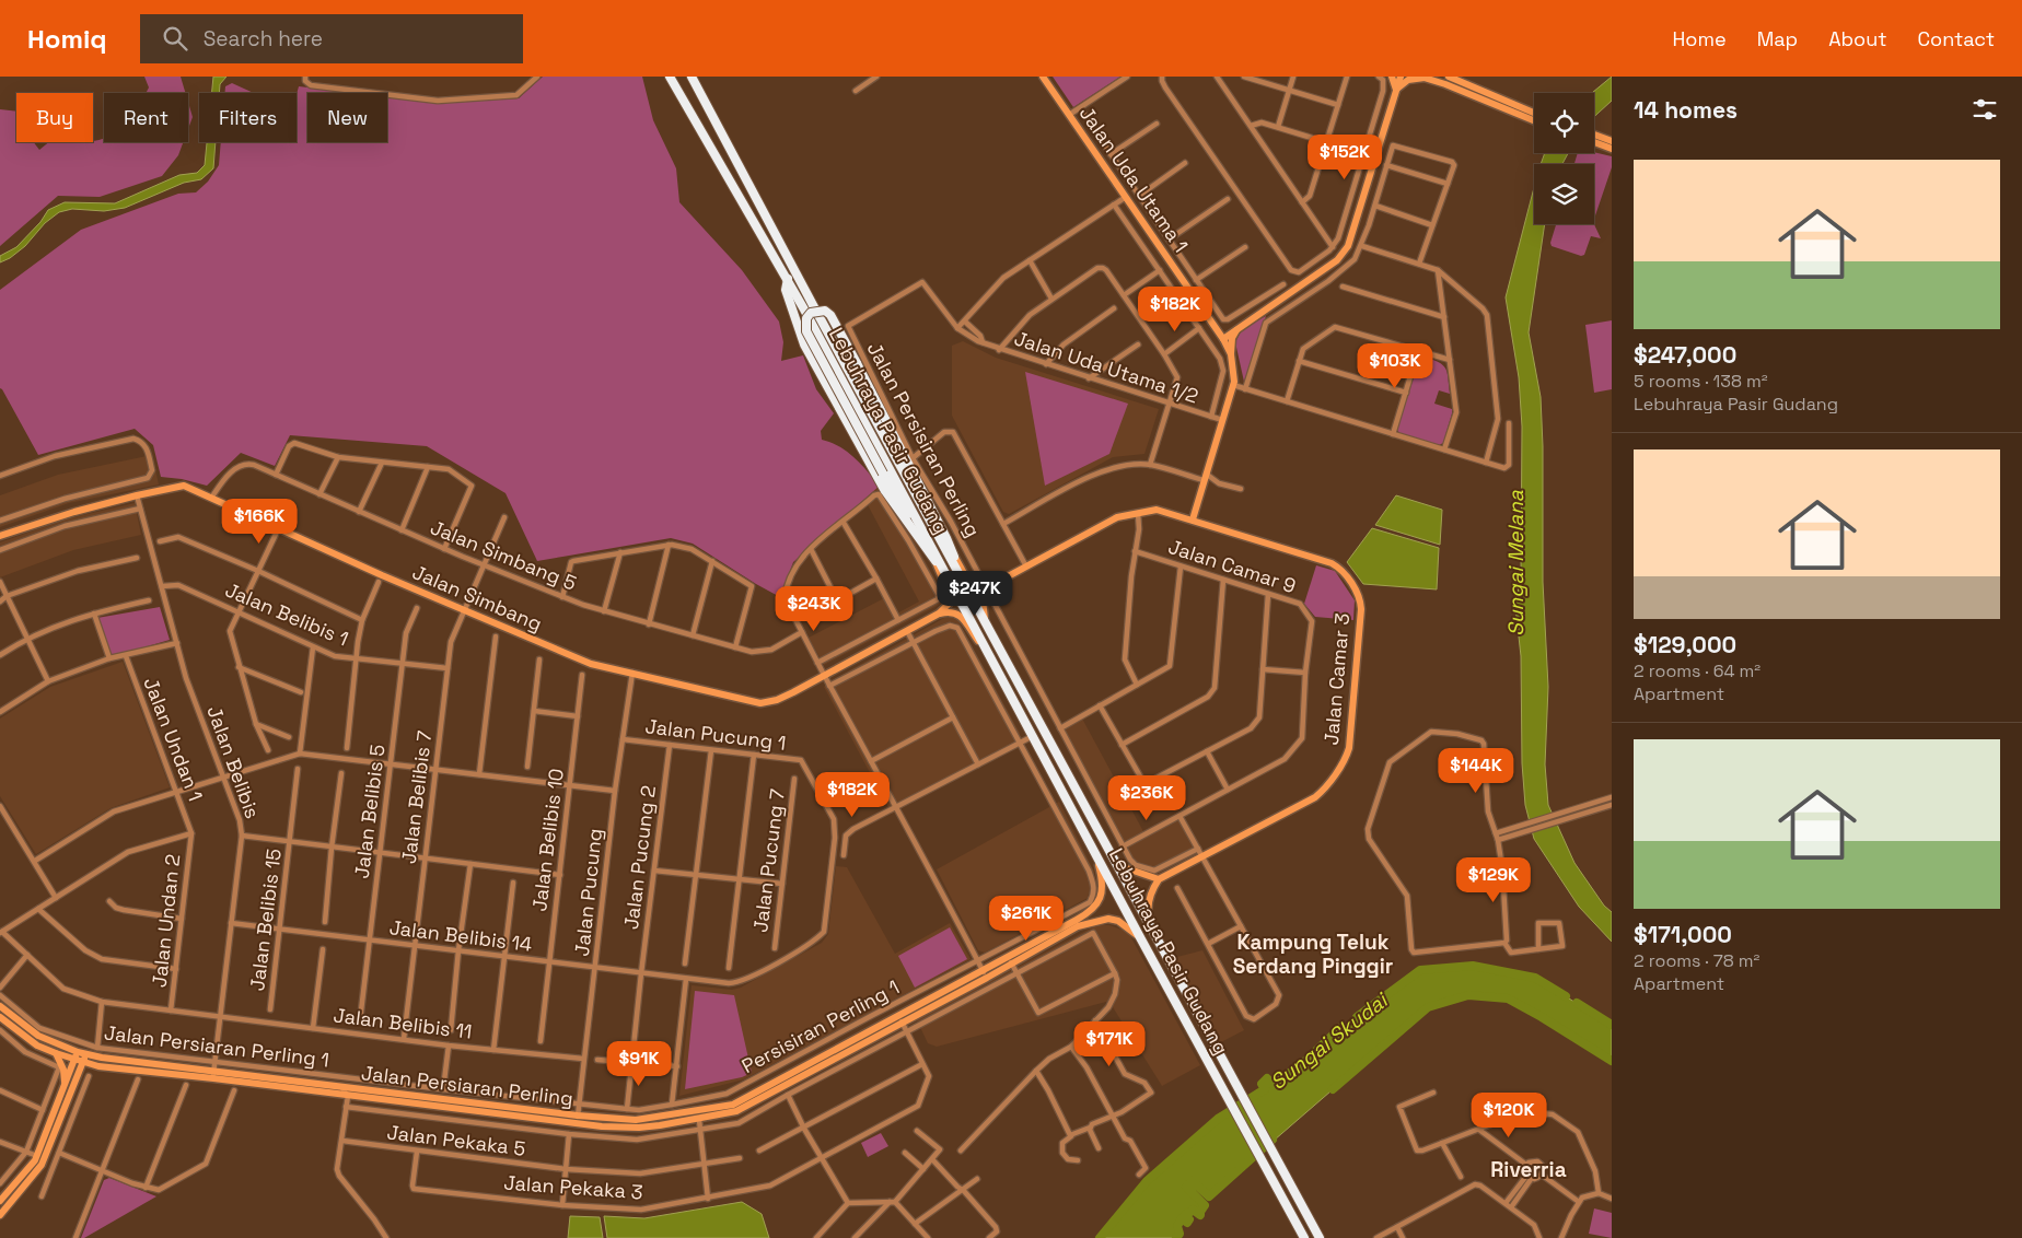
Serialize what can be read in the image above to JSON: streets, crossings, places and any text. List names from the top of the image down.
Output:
{
  "streets": {
    "highway": ["Lebuhraya Pasir Gudang"],
    "street": [
      "Jalan Uda Utama 1",
      "Jalan Uda Utama 1/2",
      "Jalan Persisiran Perling",
      "Jalan Simbang 5",
      "Jalan Camar 9",
      "Jalan Simbang",
      "Jalan Belibis 1",
      "Jalan Camar 3",
      "Jalan Pucung 1",
      "Jalan Undan 1",
      "Jalan Belibis",
      "Jalan Belibis 7",
      "Jalan Belibis 5",
      "Jalan Belibis 10",
      "Jalan Pucung 2",
      "Jalan Pucung 7",
      "Jalan Pucung",
      "Jalan Belibis 15",
      "Jalan Undan 2",
      "Jalan Belibis 14",
      "Jalan Belibis 11",
      "Persisiran Perling 1",
      "Jalan Persiaran Perling 1",
      "Jalan Persiaran Perling",
      "Jalan Pekaka 5",
      "Jalan Pekaka 3"
    ]
  },
  "crossings": [
    ["Jalan Uda Utama 1", "Jalan Uda Utama 1/2"],
    ["Jalan Uda Utama 1", "Jalan Camar 3"],
    ["Jalan Uda Utama 1/2", "Jalan Persisiran Perling"],
    ["Lebuhraya Pasir Gudang", "Jalan Persiaran Perling"],
    ["Jalan Persisiran Perling", "Jalan Camar 9"],
    ["Jalan Persisiran Perling", "Jalan Camar 3"],
    ["Jalan Simbang 5", "Jalan Simbang"],
    ["Jalan Simbang 5", "Jalan Belibis 7"],
    ["Jalan Simbang", "Jalan Belibis"],
    ["Jalan Simbang", "Jalan Belibis 7"],
    ["Jalan Simbang", "Jalan Pucung"],
    ["Jalan Belibis 1", "Jalan Belibis"],
    ["Jalan Belibis 1", "Jalan Belibis 7"],
    ["Jalan Belibis 1", "Jalan Belibis 5"],
    ["Jalan Pucung 1", "Jalan Pucung 2"],
    ["Jalan Pucung 1", "Jalan Pucung"],
    ["Jalan Pucung 1", "Jalan Belibis 14"],
    ["Jalan Undan 1", "Jalan Undan 2"],
    ["Jalan Belibis", "Jalan Belibis 14"],
    ["Jalan Belibis", "Jalan Belibis 11"],
    ["Jalan Belibis", "Jalan Persiaran Perling 1"],
    ["Jalan Belibis", "Jalan Persiaran Perling"],
    ["Jalan Belibis 7", "Jalan Belibis 14"],
    ["Jalan Belibis 7", "Jalan Belibis 11"],
    ["Jalan Belibis 5", "Jalan Belibis 14"],
    ["Jalan Belibis 10", "Jalan Belibis 14"],
    ["Jalan Pucung 2", "Jalan Belibis 14"],
    ["Jalan Pucung 2", "Jalan Persiaran Perling 1"],
    ["Jalan Pucung", "Jalan Belibis 14"],
    ["Jalan Pucung", "Jalan Belibis 11"],
    ["Jalan Pucung", "Jalan Persiaran Perling 1"],
    ["Jalan Pucung", "Jalan Persiaran Perling"],
    ["Jalan Belibis 15", "Jalan Belibis 14"],
    ["Jalan Undan 2", "Jalan Belibis 11"],
    ["Persisiran Perling 1", "Jalan Persiaran Perling 1"],
    ["Jalan Persiaran Perling 1", "Jalan Persiaran Perling"],
    ["Jalan Persiaran Perling", "Jalan Pekaka 3"],
    ["Jalan Pekaka 5", "Jalan Pekaka 3"]
  ],
  "districts": ["Kampung Teluk Serdang Pinggir", "Riverria"],
  "water": ["Sungai Melana", "Sungai Skudai"],
  "page": {
    "header": "Homiq",
    "search": "Search here",
    "nav": [
      "Home",
      "Map",
      "About",
      "Contact"
    ],
    "heading": "14 homes",
    "chip": [
      "Buy",
      "Rent",
      "Filters",
      "New"
    ],
    "price": [
      "$152K",
      "$182K",
      "$103K",
      "$166K",
      "$247K",
      "$243K",
      "$144K",
      "$182K",
      "$236K",
      "$129K",
      "$261K",
      "$171K",
      "$91K",
      "$120K"
    ],
    "list": [
      {
        "name": "$247,000",
        "note": "5 rooms · 138 m² · Lebuhraya Pasir Gudang"
      },
      {
        "name": "$129,000",
        "note": "2 rooms · 64 m² · Apartment"
      },
      {
        "name": "$171,000",
        "note": "2 rooms · 78 m² · Apartment"
      }
    ]
  }
}
